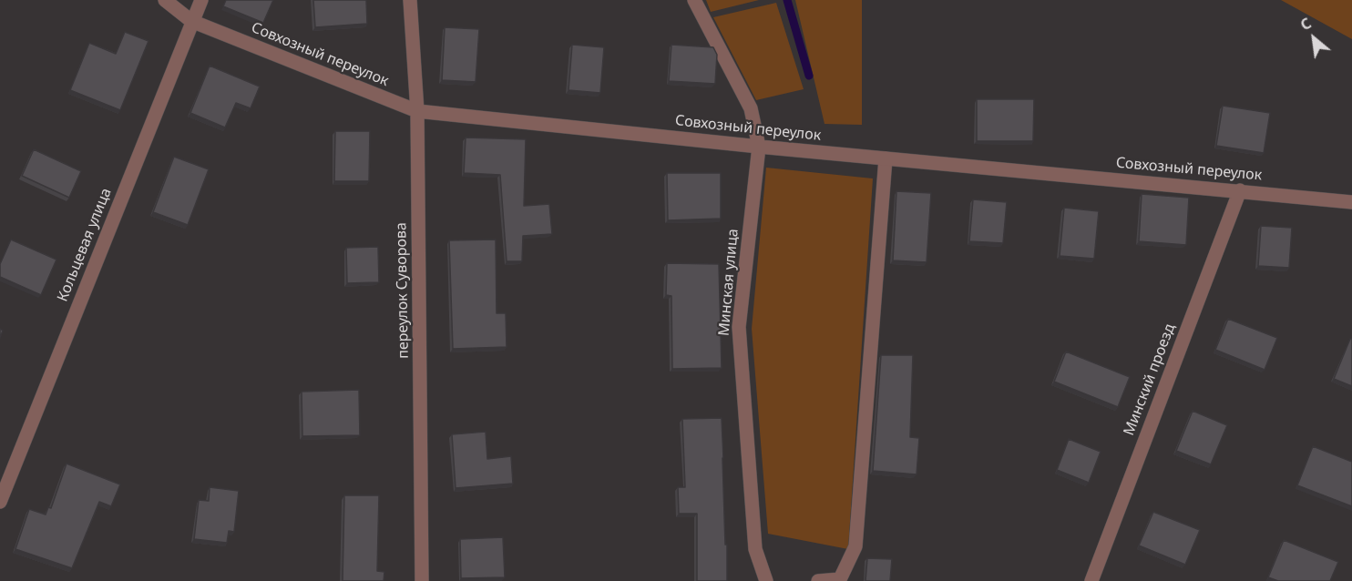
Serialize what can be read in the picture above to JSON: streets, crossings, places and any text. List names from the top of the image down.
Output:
{
  "streets": {
    "street": [
      "Совхозный переулок",
      "Кольцевая улица",
      "Минская улица",
      "переулок Суворова",
      "Минский проезд"
    ]
  },
  "crossings": [
    ["Совхозный переулок", "Кольцевая улица"],
    ["Совхозный переулок", "Минская улица"],
    ["Совхозный переулок", "переулок Суворова"],
    ["Совхозный переулок", "Минский проезд"]
  ],
  "north": "top left"
}
